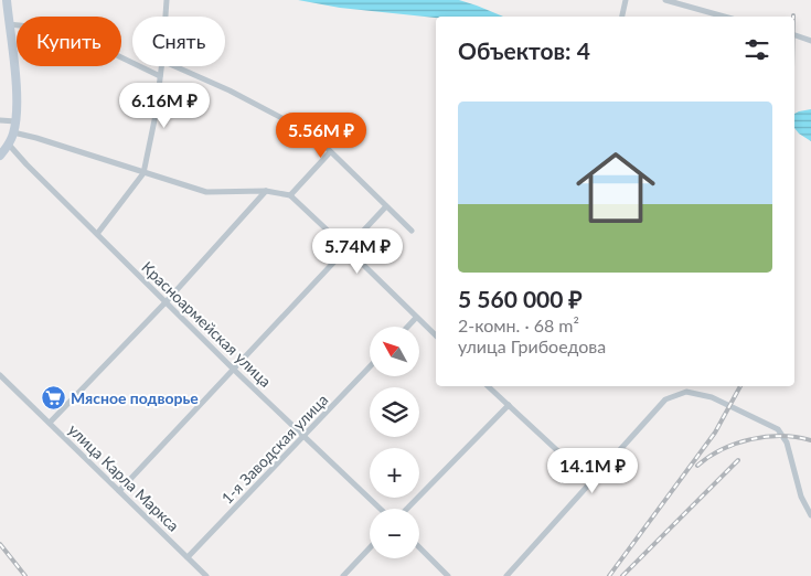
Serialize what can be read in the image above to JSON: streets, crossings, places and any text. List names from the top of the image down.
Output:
{
  "streets": {
    "street": ["Красноармейская улица", "1-я Заводская улица", "улица Карла Маркса"]
  },
  "crossings": [
    ["Красноармейская улица", "1-я Заводская улица"],
    ["1-я Заводская улица", "улица Карла Маркса"]
  ],
  "places": {
    "supermarket": ["Мясное подворье"]
  },
  "north": "top left",
  "page": {
    "chip": ["Купить", "Снять"],
    "heading": "Объектов: 4",
    "price": [
      "6.16M ₽",
      "5.56M ₽",
      "5.74M ₽",
      "14.1M ₽"
    ],
    "list": [
      {
        "name": "5 560 000 ₽",
        "note": "2-комн. · 68 m² · улица Грибоедова"
      }
    ],
    "map_buttons": ["+", "−"]
  }
}
